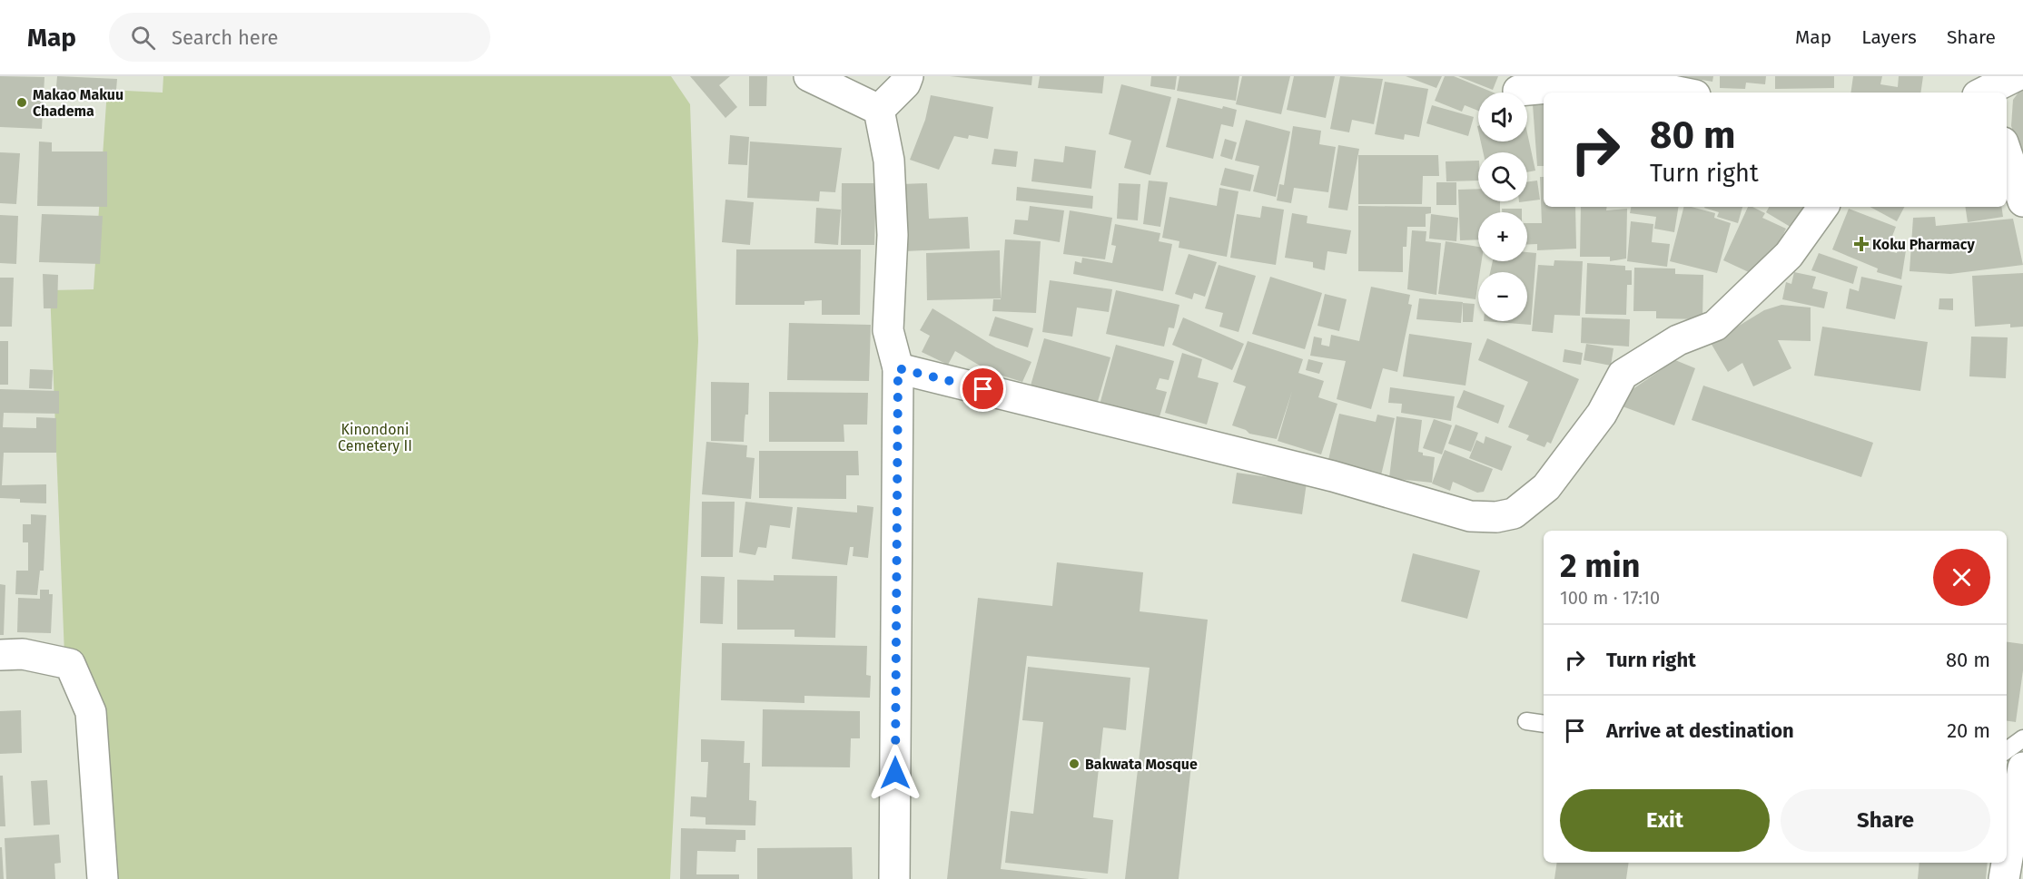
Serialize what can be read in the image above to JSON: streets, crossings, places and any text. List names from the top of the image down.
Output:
{
  "parks": ["Kinondoni Cemetery II"],
  "places": {
    "other": ["Makao Makuu Chadema", "Bakwata Mosque"],
    "health": ["Koku Pharmacy"]
  },
  "page": {
    "header": "Map",
    "search": "Search here",
    "nav": ["Map", "Layers", "Share"],
    "map_buttons": ["+", "−"],
    "turn": ["80 m", "Turn right"],
    "heading": ["2 min", "100 m · 17:10"],
    "list": [
      {
        "name": "Turn right",
        "value": "80 m"
      },
      {
        "name": "Arrive at destination",
        "value": "20 m"
      }
    ],
    "buttons": ["Exit", "Share"]
  }
}
